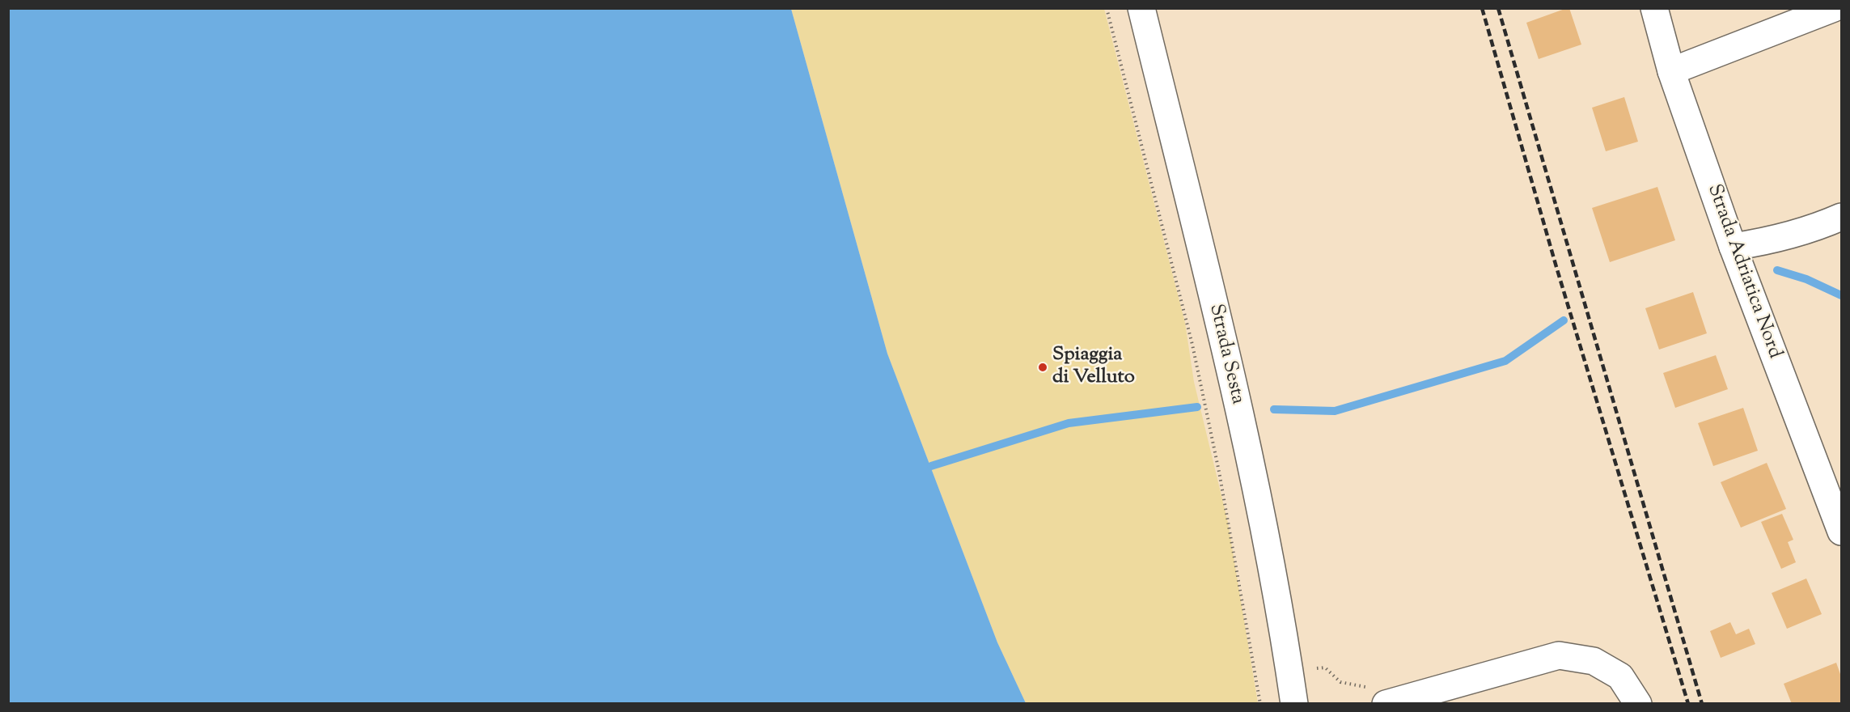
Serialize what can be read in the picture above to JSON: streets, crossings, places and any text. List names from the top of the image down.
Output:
{
  "streets": {
    "street": ["Strada Adriatica Nord", "Strada Sesta"]
  },
  "places": ["Spiaggia di Velluto"]
}
